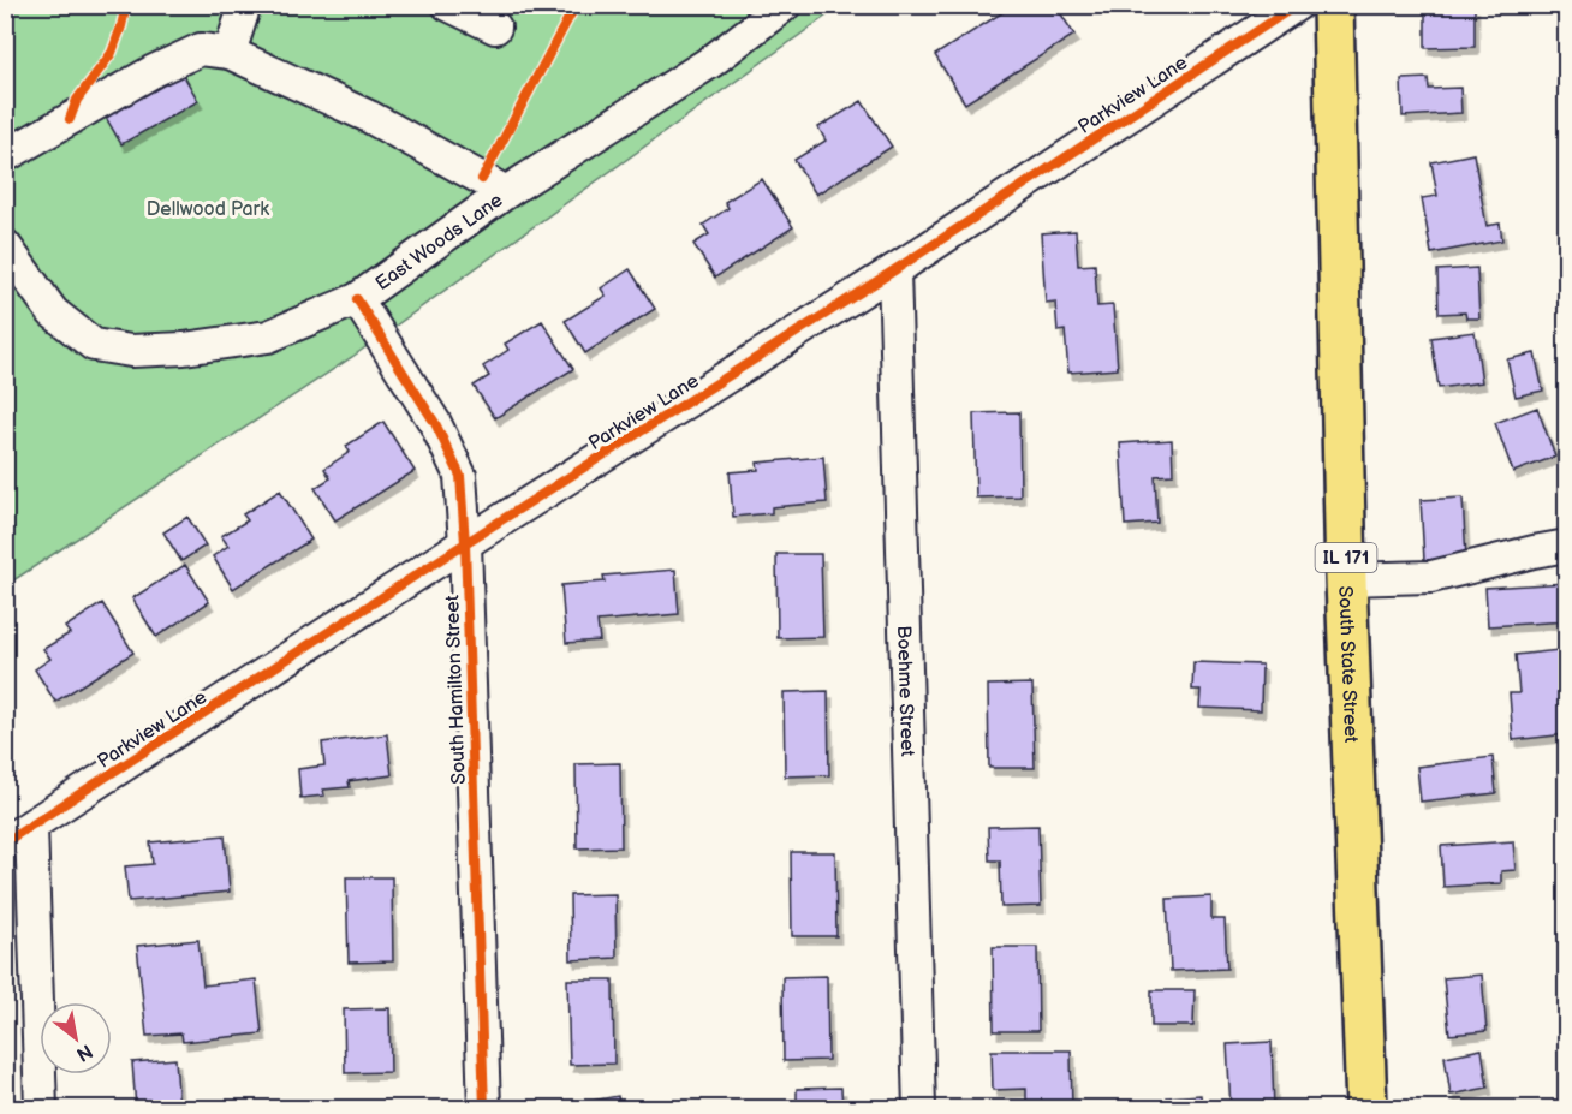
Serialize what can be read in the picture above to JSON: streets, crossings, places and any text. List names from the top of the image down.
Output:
{
  "streets": {
    "main road": ["IL 171", "South State Street"],
    "street": [
      "Parkview Lane",
      "East Woods Lane",
      "South Hamilton Street",
      "Boehme Street"
    ]
  },
  "crossings": [
    ["Parkview Lane", "South Hamilton Street"],
    ["Parkview Lane", "Boehme Street"],
    ["East Woods Lane", "South Hamilton Street"]
  ],
  "parks": ["Dellwood Park"],
  "north": "bottom right"
}
